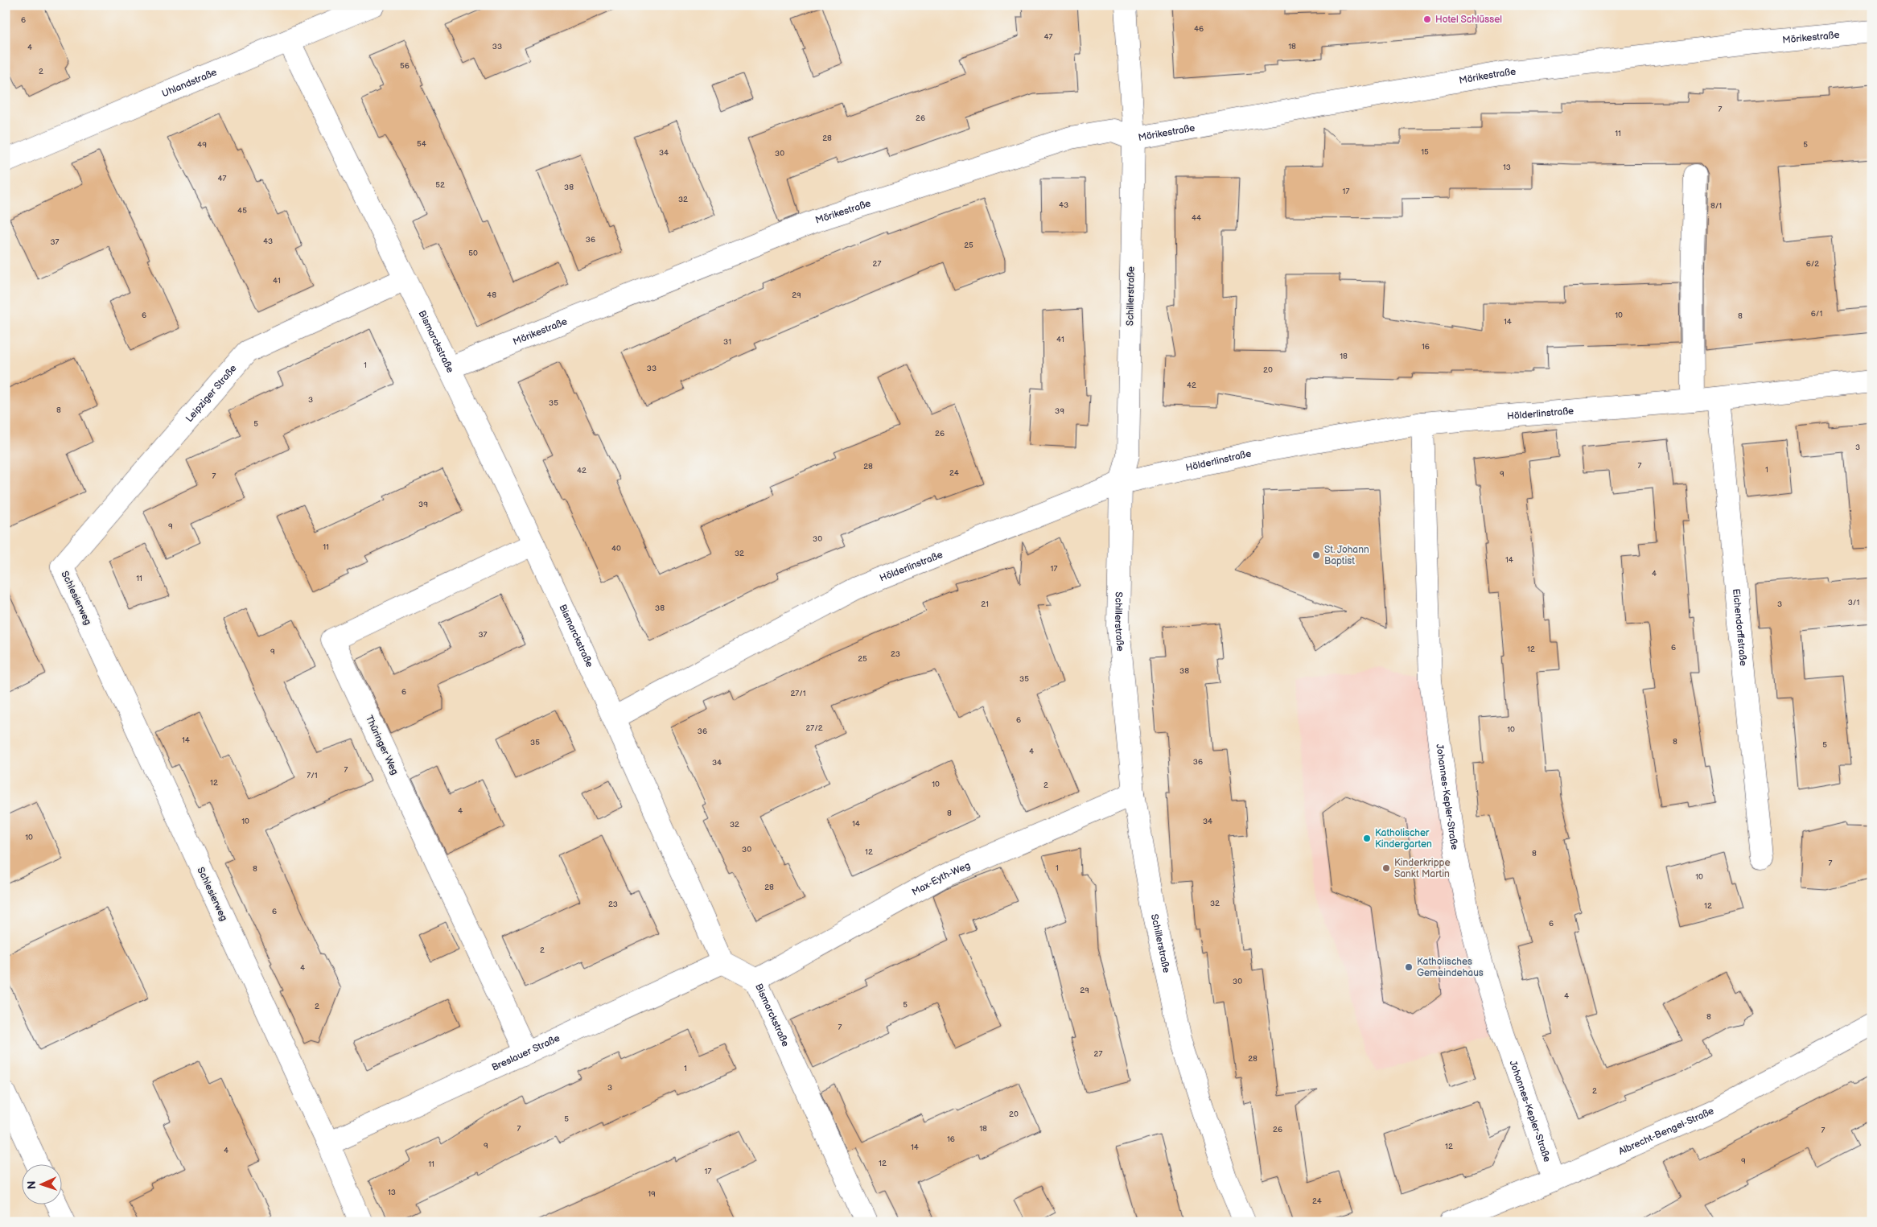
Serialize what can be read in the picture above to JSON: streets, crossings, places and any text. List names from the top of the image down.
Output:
{
  "streets": {
    "street": [
      "Mörikestraße",
      "Uhlandstraße",
      "Schillerstraße",
      "Bismarckstraße",
      "Leipziger Straße",
      "Hölderlinstraße",
      "Schlesierweg",
      "Eichendorffstraße",
      "Thüringer Weg",
      "Johannes-Kepler-Straße",
      "Max-Eyth-Weg",
      "Breslauer Straße",
      "Albrecht-Bengel-Straße"
    ]
  },
  "crossings": [
    ["Mörikestraße", "Schillerstraße"],
    ["Mörikestraße", "Bismarckstraße"],
    ["Uhlandstraße", "Bismarckstraße"],
    ["Schillerstraße", "Hölderlinstraße"],
    ["Schillerstraße", "Max-Eyth-Weg"],
    ["Bismarckstraße", "Leipziger Straße"],
    ["Bismarckstraße", "Hölderlinstraße"],
    ["Bismarckstraße", "Thüringer Weg"],
    ["Bismarckstraße", "Max-Eyth-Weg"],
    ["Bismarckstraße", "Breslauer Straße"],
    ["Leipziger Straße", "Schlesierweg"],
    ["Hölderlinstraße", "Eichendorffstraße"],
    ["Hölderlinstraße", "Johannes-Kepler-Straße"],
    ["Schlesierweg", "Breslauer Straße"],
    ["Thüringer Weg", "Breslauer Straße"],
    ["Johannes-Kepler-Straße", "Albrecht-Bengel-Straße"]
  ],
  "places": [
    "Hotel Schlüssel",
    "St. Johann Baptist",
    "Katholischer Kindergarten",
    "Kinderkrippe Sankt Martin",
    "Katholisches Gemeindehaus"
  ],
  "house_numbers": [
    "6",
    "46",
    "47",
    "33",
    "18",
    "4",
    "56",
    "2",
    "7",
    "26",
    "11",
    "28",
    "54",
    "49",
    "5",
    "15",
    "34",
    "30",
    "13",
    "47",
    "52",
    "38",
    "17",
    "32",
    "43",
    "8/1",
    "45",
    "44",
    "36",
    "43",
    "37",
    "25",
    "50",
    "27",
    "6/2",
    "41",
    "48",
    "29",
    "6/1",
    "6",
    "10",
    "8",
    "14",
    "41",
    "31",
    "16",
    "18",
    "1",
    "33",
    "20",
    "42",
    "3",
    "35",
    "8",
    "39",
    "5",
    "26",
    "3",
    "7",
    "28",
    "1",
    "42",
    "24",
    "9",
    "7",
    "39",
    "9",
    "30",
    "11",
    "40",
    "32",
    "14",
    "17",
    "4",
    "11",
    "3/1",
    "21",
    "3",
    "38",
    "37",
    "6",
    "12",
    "9",
    "23",
    "25",
    "38",
    "35",
    "6",
    "27/1",
    "6",
    "27/2",
    "10",
    "36",
    "14",
    "8",
    "35",
    "5",
    "4",
    "36",
    "34",
    "7",
    "7/1",
    "12",
    "10",
    "2",
    "4",
    "8",
    "10",
    "34",
    "14",
    "32",
    "10",
    "30",
    "12",
    "8",
    "7",
    "1",
    "8",
    "10",
    "28",
    "32",
    "23",
    "12",
    "6",
    "6",
    "2",
    "4",
    "30",
    "29",
    "4",
    "5",
    "2",
    "8",
    "7",
    "27",
    "28",
    "1",
    "3",
    "2",
    "20",
    "5",
    "7",
    "18",
    "26",
    "7",
    "16",
    "9",
    "12",
    "14",
    "4",
    "9",
    "12",
    "11",
    "17",
    "13",
    "19",
    "24"
  ],
  "north": "left"
}
